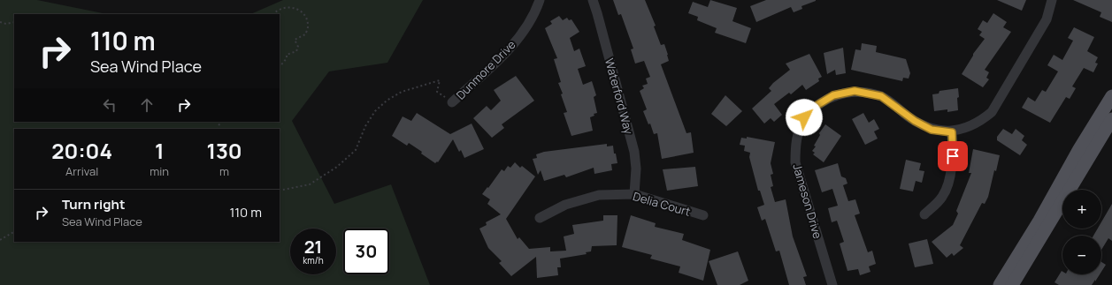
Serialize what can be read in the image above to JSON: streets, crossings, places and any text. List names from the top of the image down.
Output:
{
  "streets": {
    "street": [
      "Dunmore Drive",
      "Waterford Way",
      "Jameson Drive",
      "Delia Court"
    ]
  },
  "crossings": [
    ["Waterford Way", "Delia Court"]
  ],
  "page": {
    "turn": ["110 m", "Sea Wind Place"],
    "eta": [
      "20:04",
      "Arrival",
      "1",
      "min",
      "130",
      "m"
    ],
    "list": [
      {
        "name": "Turn right",
        "note": "Sea Wind Place",
        "value": "110 m"
      }
    ],
    "map_buttons": ["+", "−"],
    "speed": "21 km/h",
    "limit": "30"
  }
}
